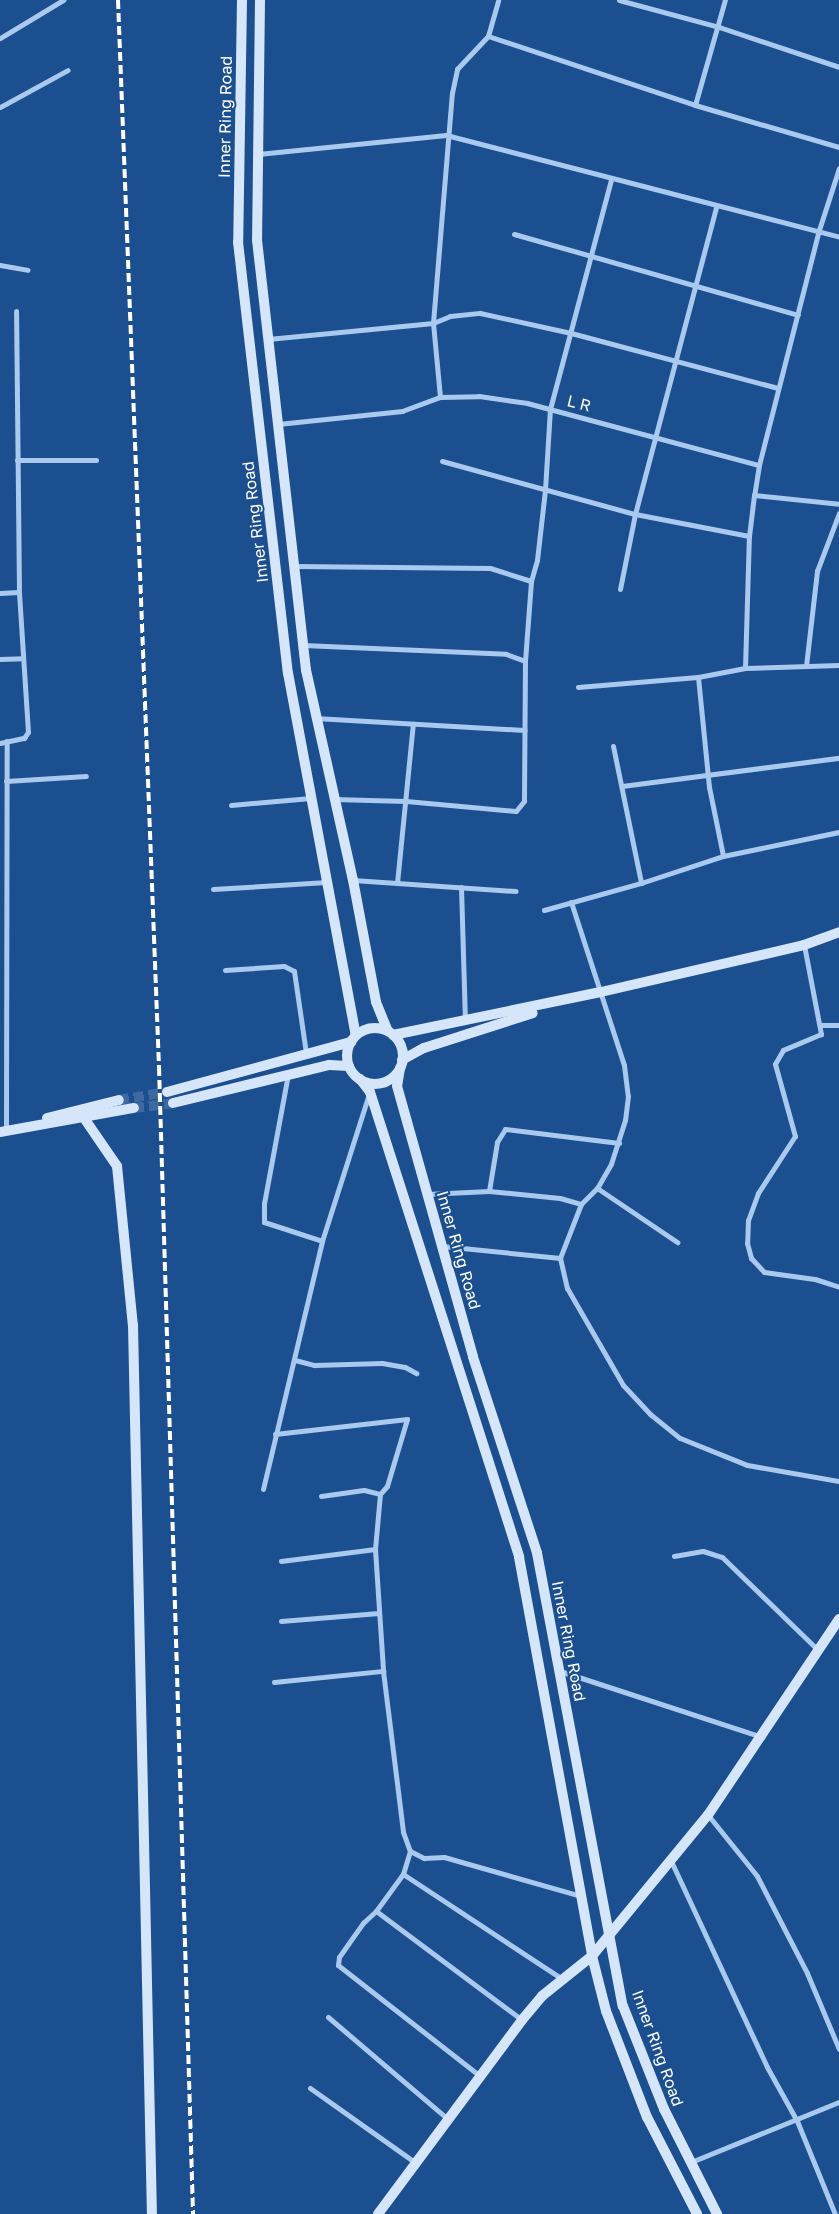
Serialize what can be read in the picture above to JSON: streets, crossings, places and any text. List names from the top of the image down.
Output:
{
  "streets": {
    "main road": ["Inner Ring Road"],
    "street": ["L R"]
  },
  "crossings": [
    ["Inner Ring Road", "L R"]
  ]
}
